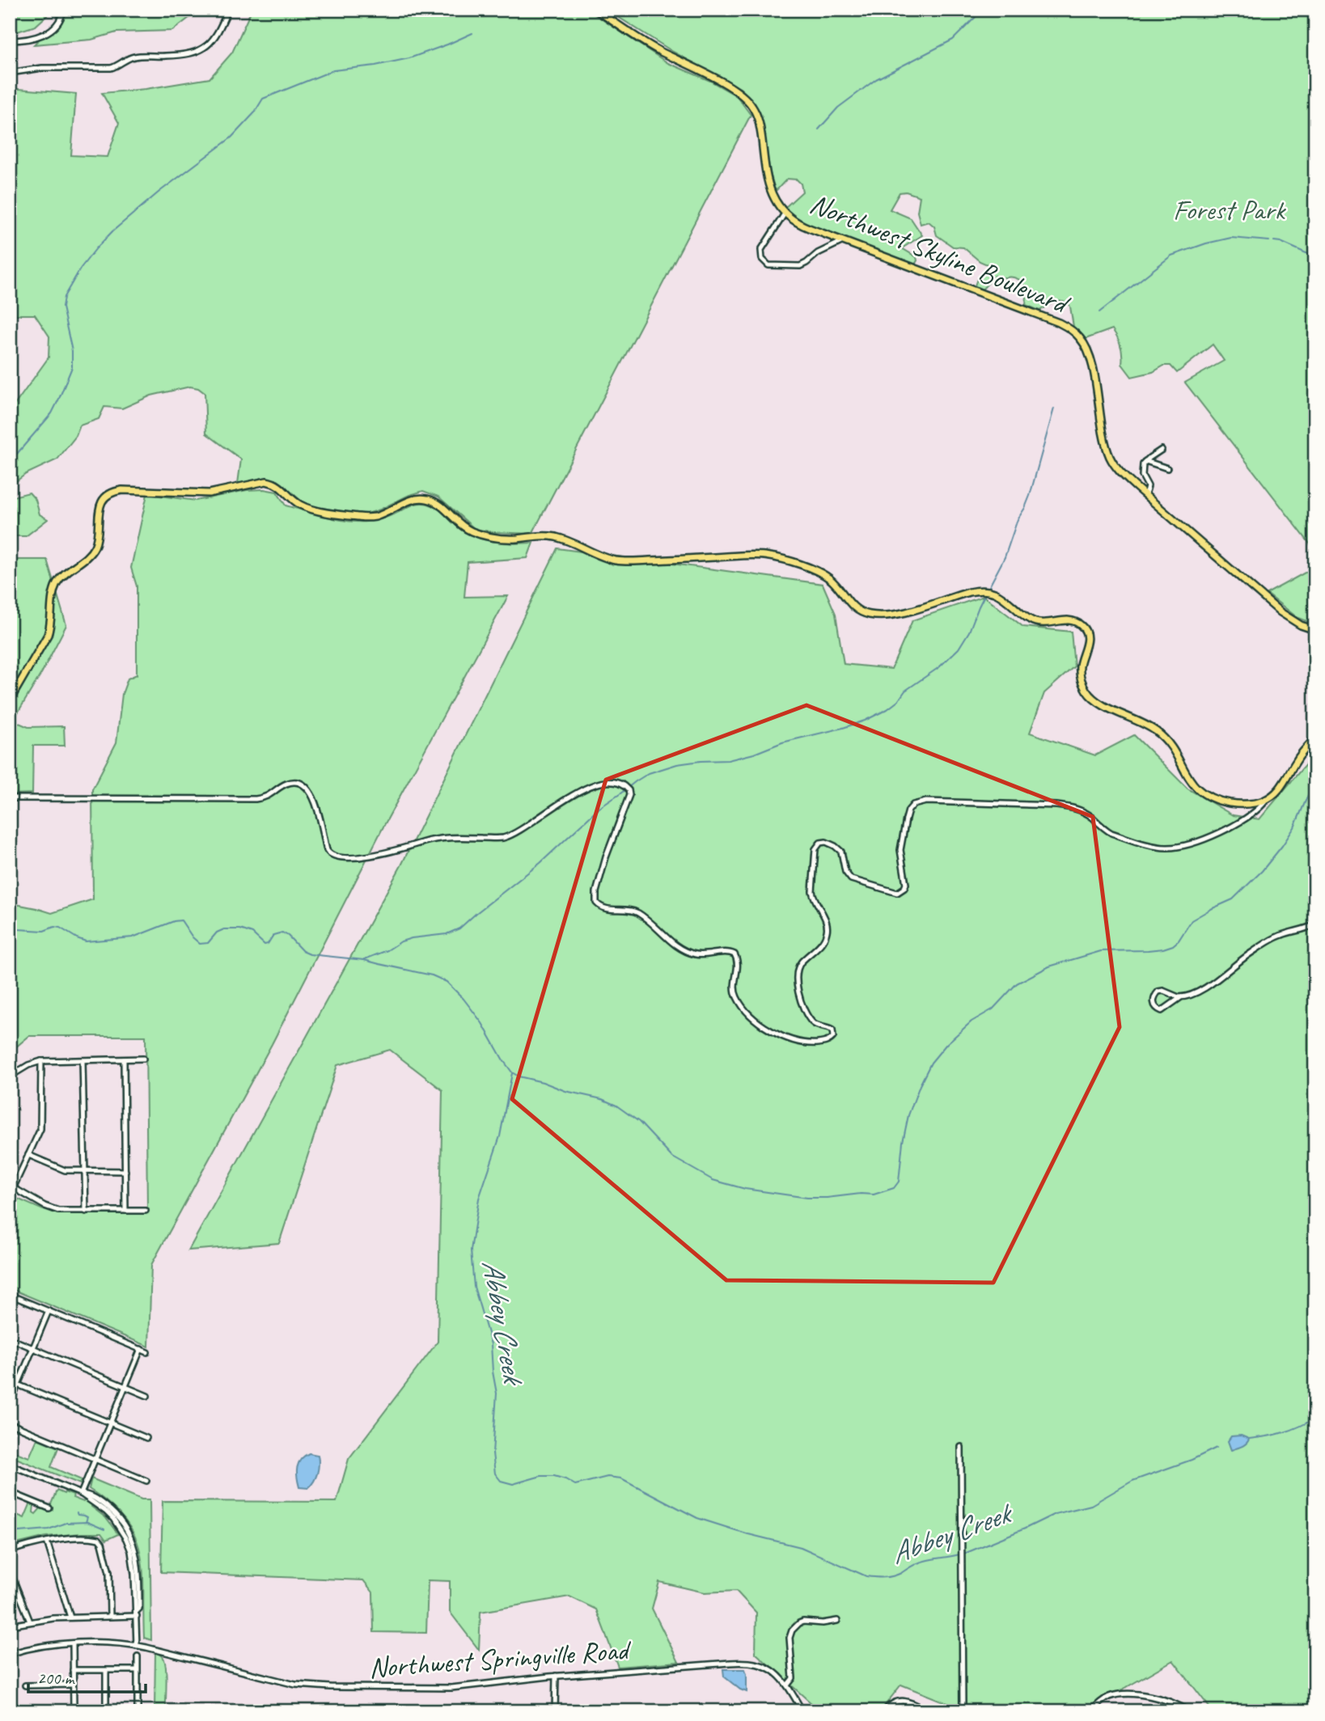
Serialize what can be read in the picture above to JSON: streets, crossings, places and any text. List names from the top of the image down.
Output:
{
  "streets": {
    "main road": ["Northwest Skyline Boulevard"],
    "street": ["Northwest Springville Road"]
  },
  "water": ["Abbey Creek"],
  "parks": ["Forest Park"],
  "scale_bar": "200 m"
}
